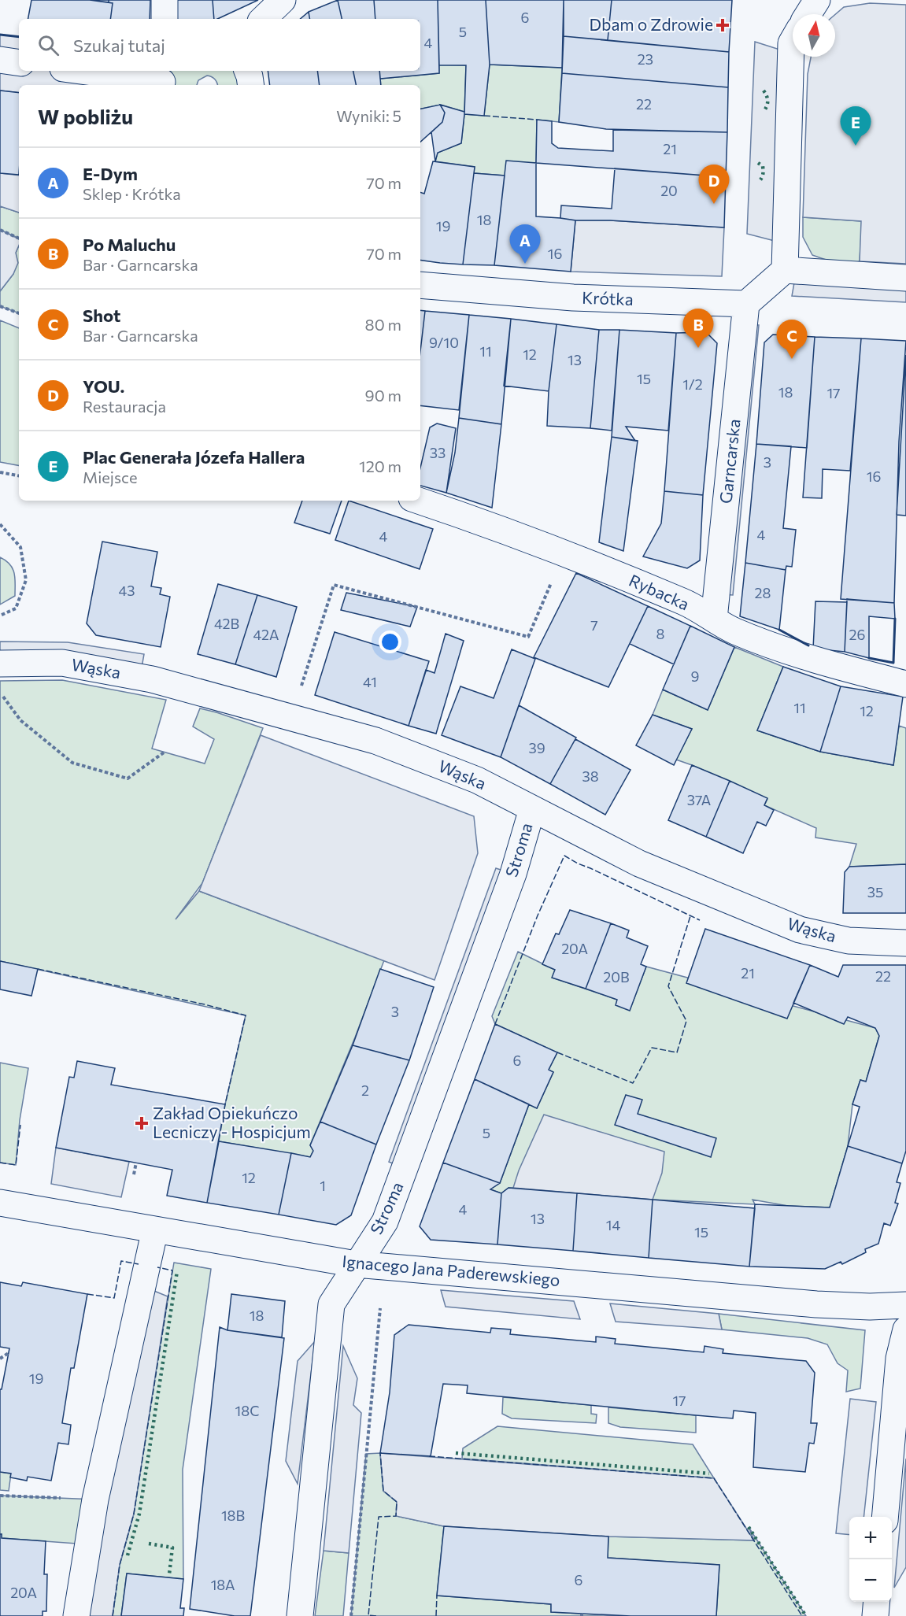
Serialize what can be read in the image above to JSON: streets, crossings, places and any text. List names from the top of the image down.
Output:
{
  "streets": {
    "street": [
      "Krótka",
      "Garncarska",
      "Rybacka",
      "Wąska",
      "Stroma",
      "Ignacego Jana Paderewskiego"
    ]
  },
  "crossings": [
    ["Krótka", "Garncarska"],
    ["Garncarska", "Rybacka"],
    ["Wąska", "Stroma"],
    ["Stroma", "Ignacego Jana Paderewskiego"]
  ],
  "places": {
    "health": ["Dbam o Zdrowie", "Zakład Opiekuńczo Lecniczy - Hospicjum"]
  },
  "house_numbers": [
    "6",
    "5",
    "4",
    "23",
    "22",
    "21",
    "20",
    "18",
    "19",
    "16",
    "9/10",
    "11",
    "12",
    "13",
    "15",
    "1/2",
    "18",
    "17",
    "33",
    "3",
    "16",
    "4",
    "4",
    "43",
    "28",
    "42B",
    "7",
    "8",
    "42A",
    "26",
    "9",
    "41",
    "11",
    "12",
    "39",
    "38",
    "37A",
    "35",
    "20A",
    "21",
    "22",
    "20B",
    "3",
    "6",
    "2",
    "5",
    "12",
    "1",
    "4",
    "13",
    "14",
    "15",
    "18",
    "19",
    "17",
    "18C",
    "18B",
    "6",
    "18A",
    "20A"
  ],
  "north": "top",
  "page": {
    "search": "Szukaj tutaj",
    "heading": ["W pobliżu", "Wyniki: 5"],
    "pins": [
      "E",
      "D",
      "A",
      "B",
      "C"
    ],
    "list": [
      {
        "mark": "A",
        "name": "E-Dym",
        "note": "Sklep · Krótka",
        "value": "70 m"
      },
      {
        "mark": "B",
        "name": "Po Maluchu",
        "note": "Bar · Garncarska",
        "value": "70 m"
      },
      {
        "mark": "C",
        "name": "Shot",
        "note": "Bar · Garncarska",
        "value": "80 m"
      },
      {
        "mark": "D",
        "name": "YOU.",
        "note": "Restauracja",
        "value": "90 m"
      },
      {
        "mark": "E",
        "name": "Plac Generała Józefa Hallera",
        "note": "Miejsce",
        "value": "120 m"
      }
    ],
    "map_buttons": ["+", "−"]
  }
}
